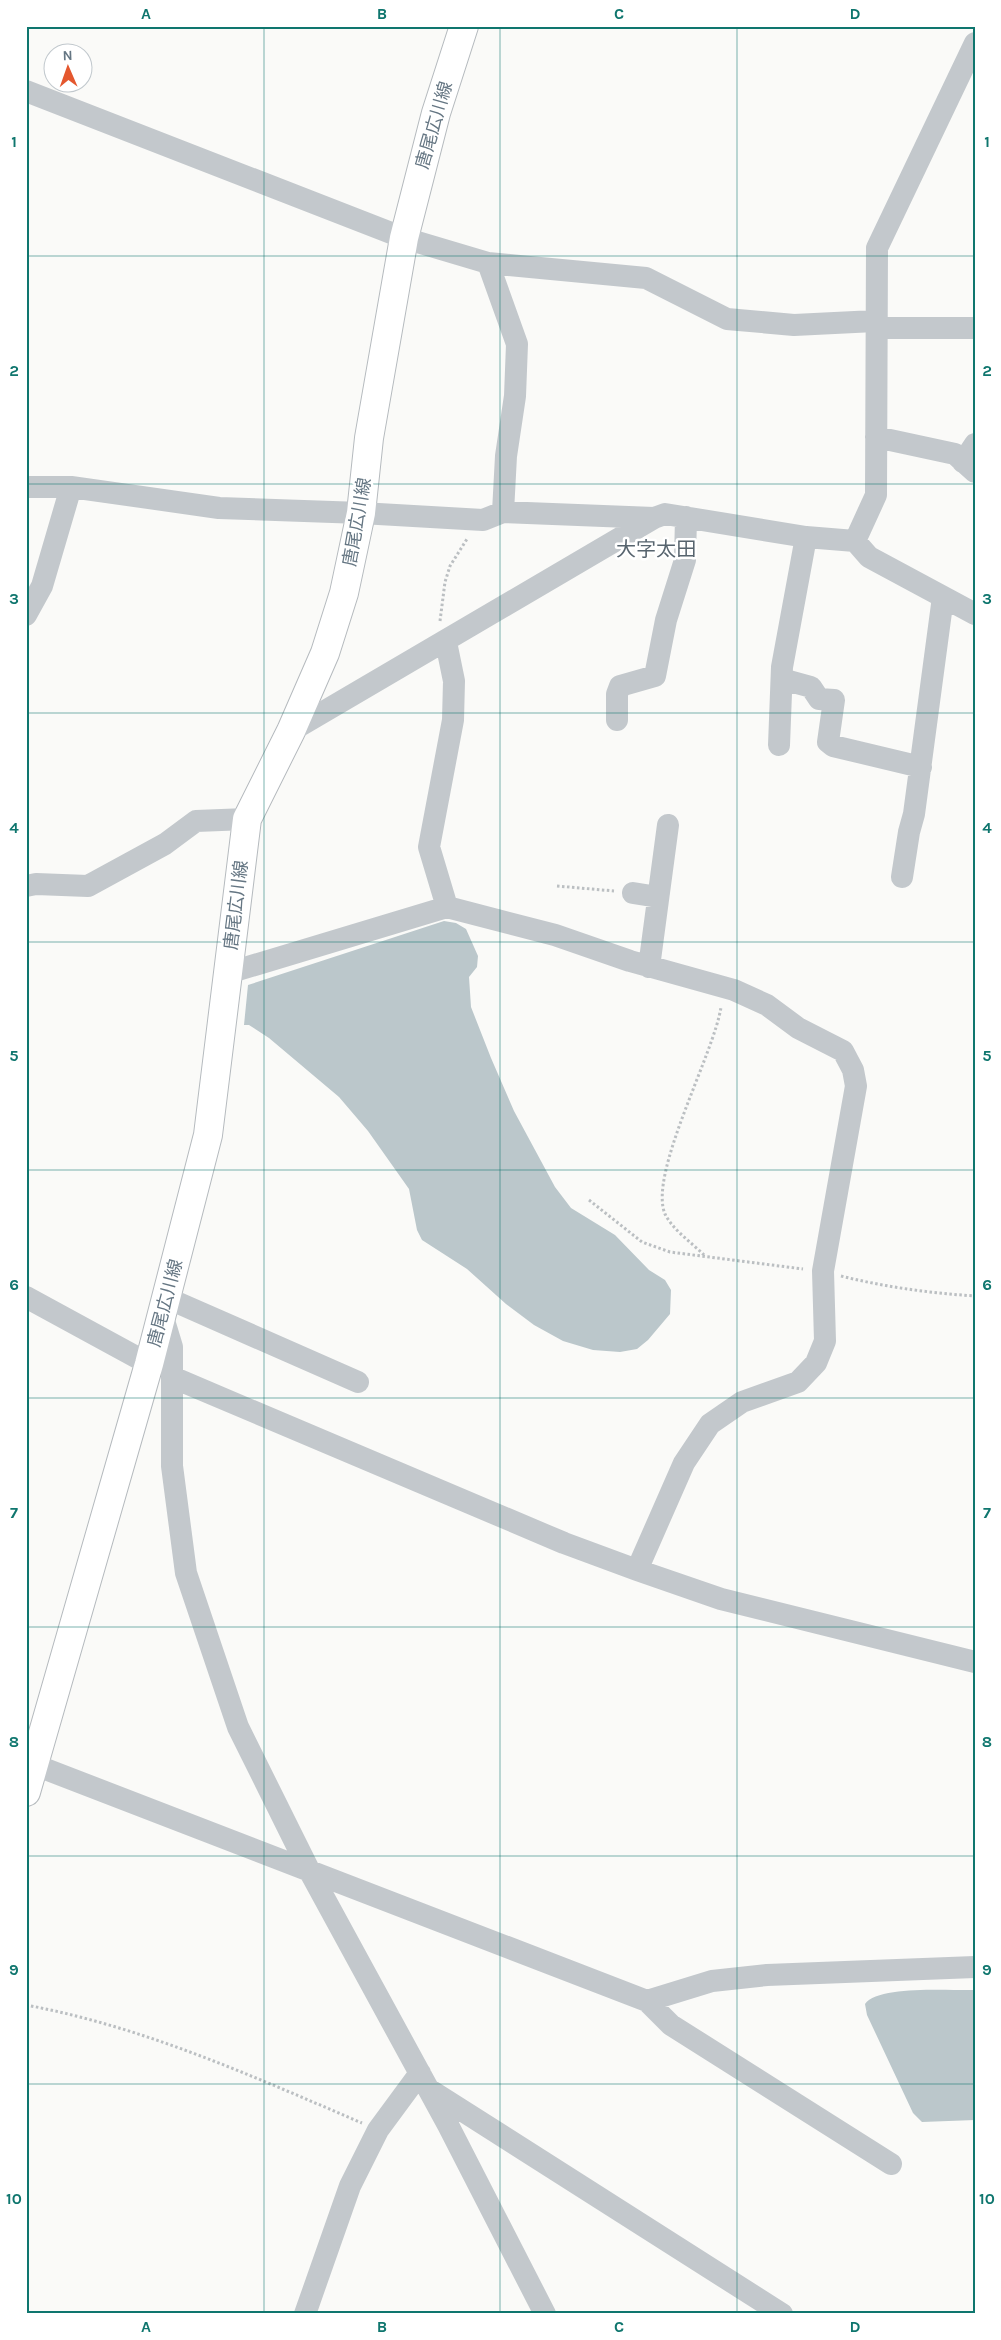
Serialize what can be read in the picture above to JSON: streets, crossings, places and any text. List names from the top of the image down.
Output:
{
  "streets": {
    "main road": ["唐尾広川線"]
  },
  "districts": ["大字太田"],
  "north": "top",
  "grid": {
    "columns": [
      "A",
      "B",
      "C",
      "D"
    ],
    "rows": [
      "1",
      "2",
      "3",
      "4",
      "5",
      "6",
      "7",
      "8",
      "9",
      "10"
    ]
  }
}
